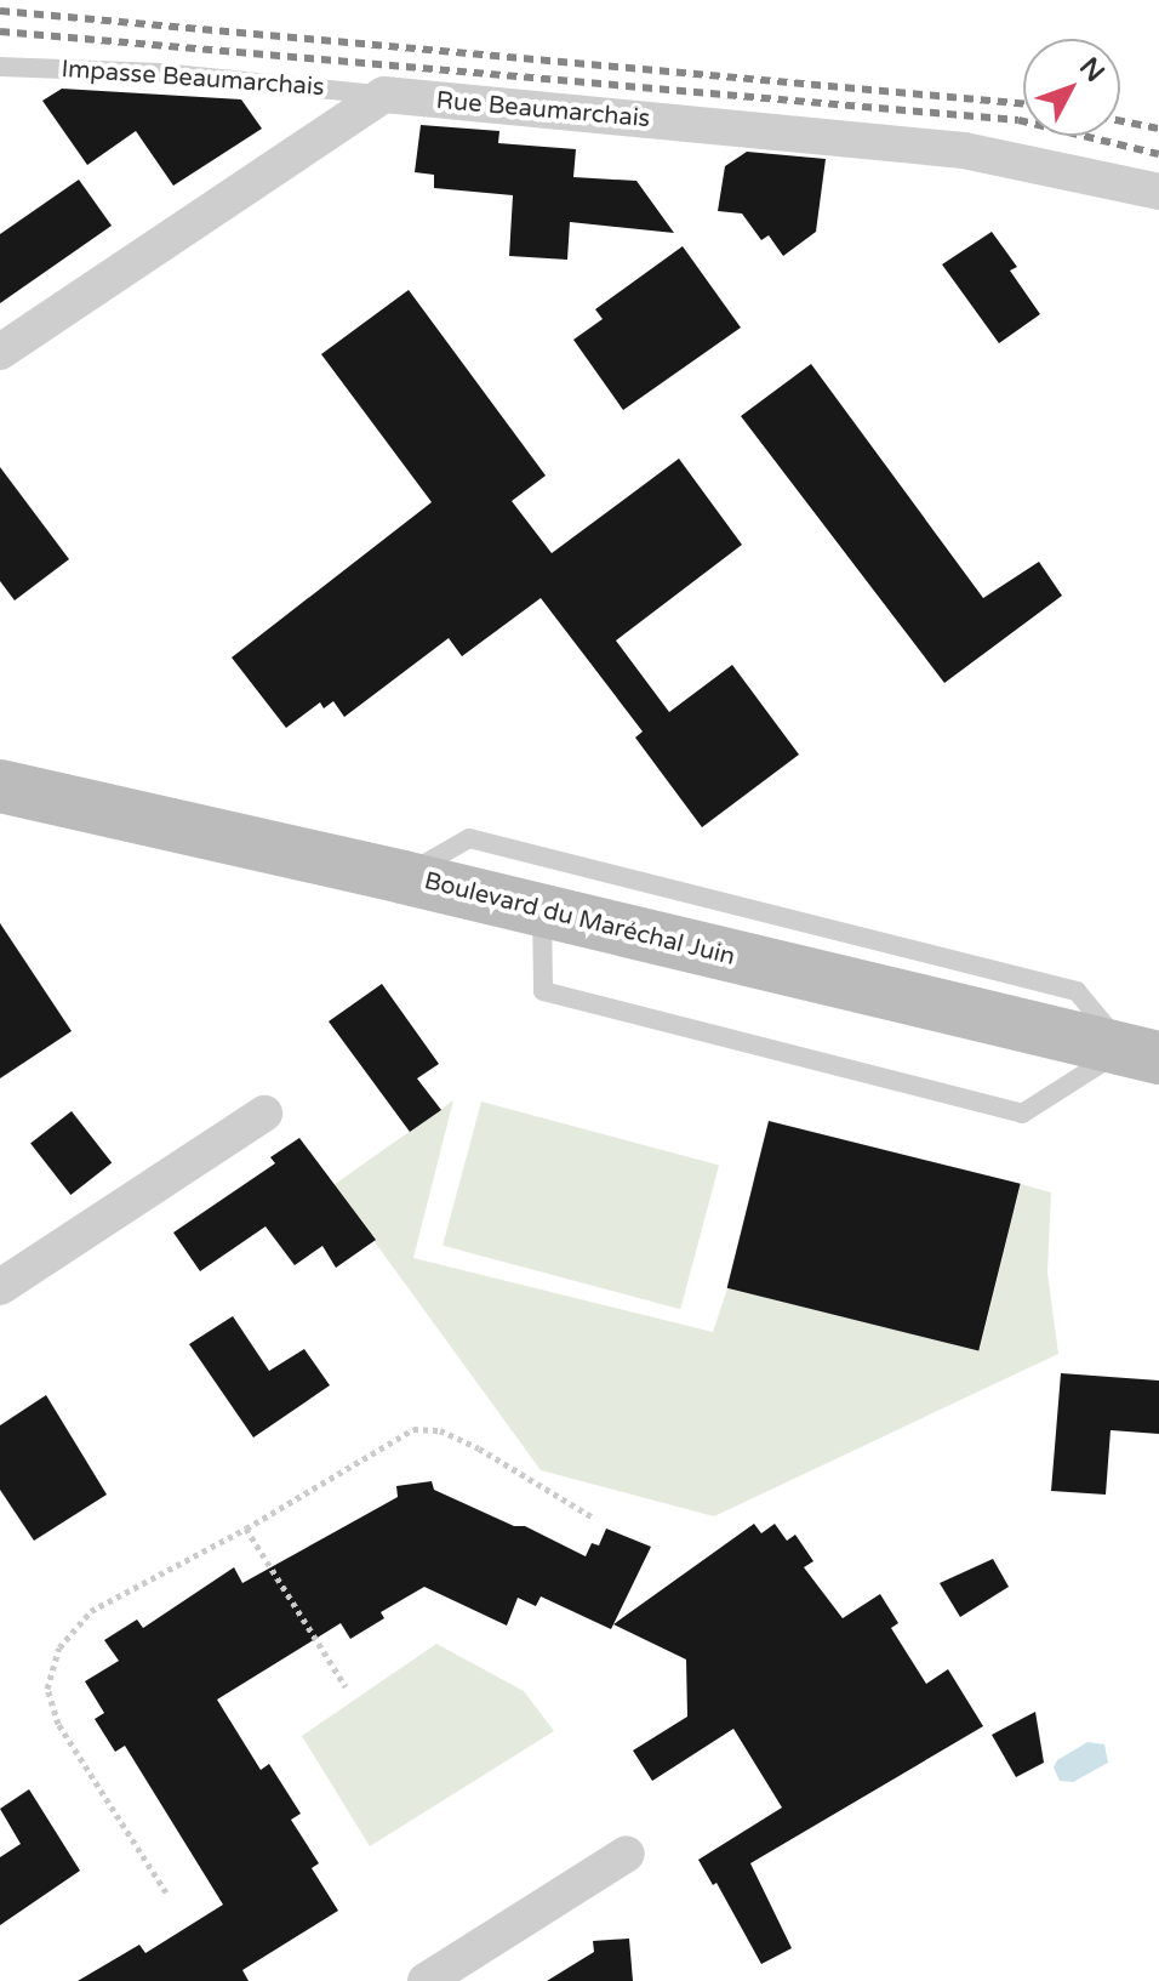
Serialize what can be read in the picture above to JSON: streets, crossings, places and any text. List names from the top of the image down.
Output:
{
  "streets": {
    "main road": ["Boulevard du Maréchal Juin"],
    "street": ["Rue Beaumarchais"],
    "lane": ["Impasse Beaumarchais"]
  },
  "crossings": [
    ["Impasse Beaumarchais", "Rue Beaumarchais"]
  ],
  "north": "top right"
}
